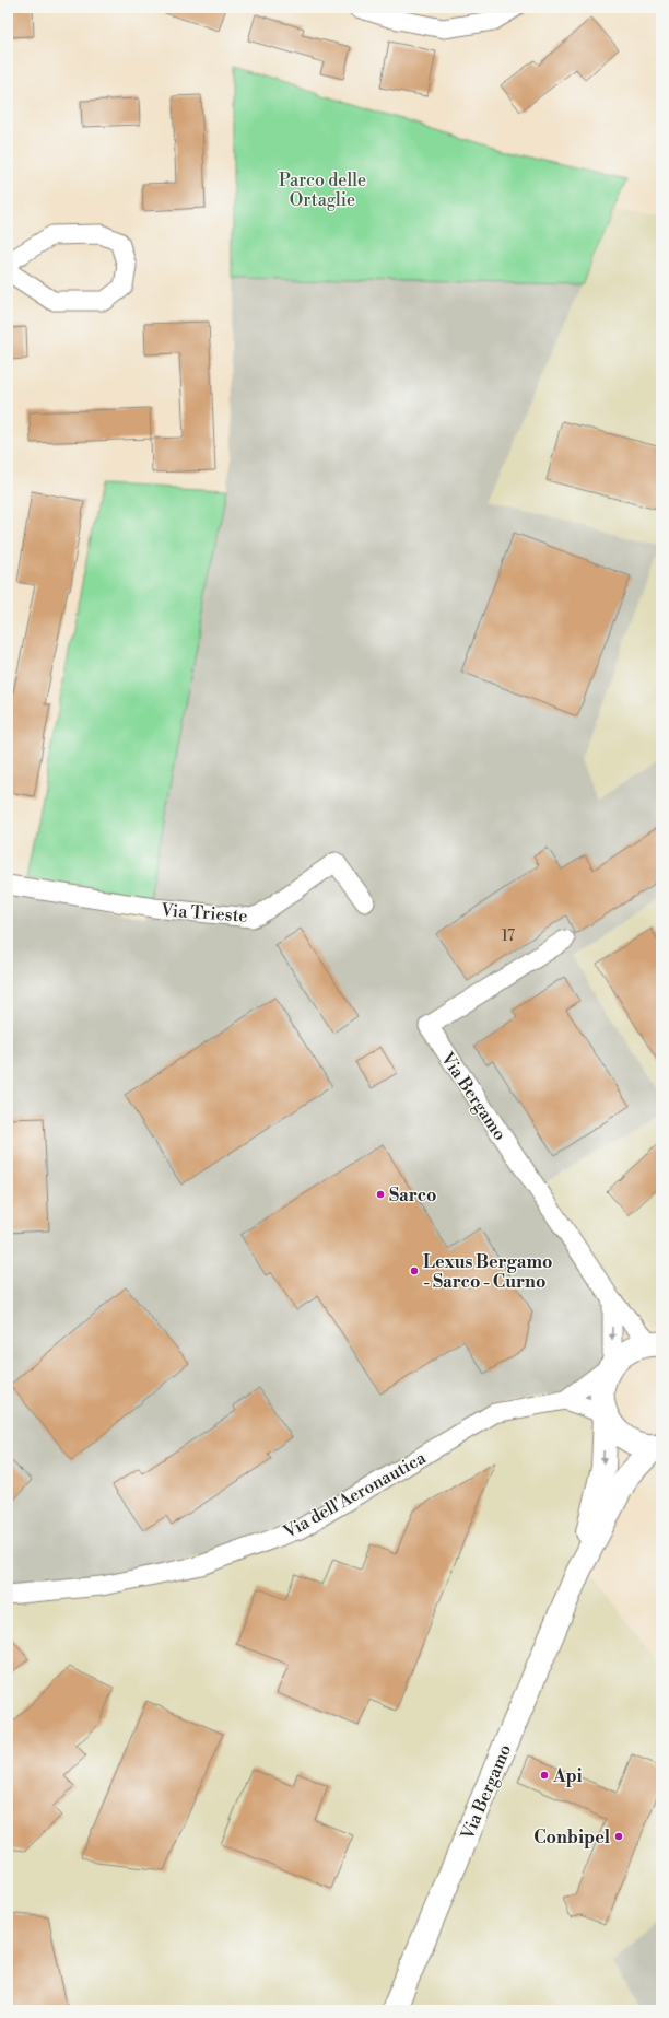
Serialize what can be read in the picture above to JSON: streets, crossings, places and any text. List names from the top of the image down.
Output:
{
  "streets": {
    "main road": ["Via Bergamo"],
    "street": ["Via Trieste", "Via dell'Aeronautica"]
  },
  "crossings": [
    ["Via Bergamo", "Via dell'Aeronautica"]
  ],
  "parks": ["Parco delle Ortaglie"],
  "places": [
    "Sarco",
    "Lexus Bergamo - Sarco - Curno",
    "Api",
    "Conbipel"
  ],
  "house_numbers": ["17"]
}
